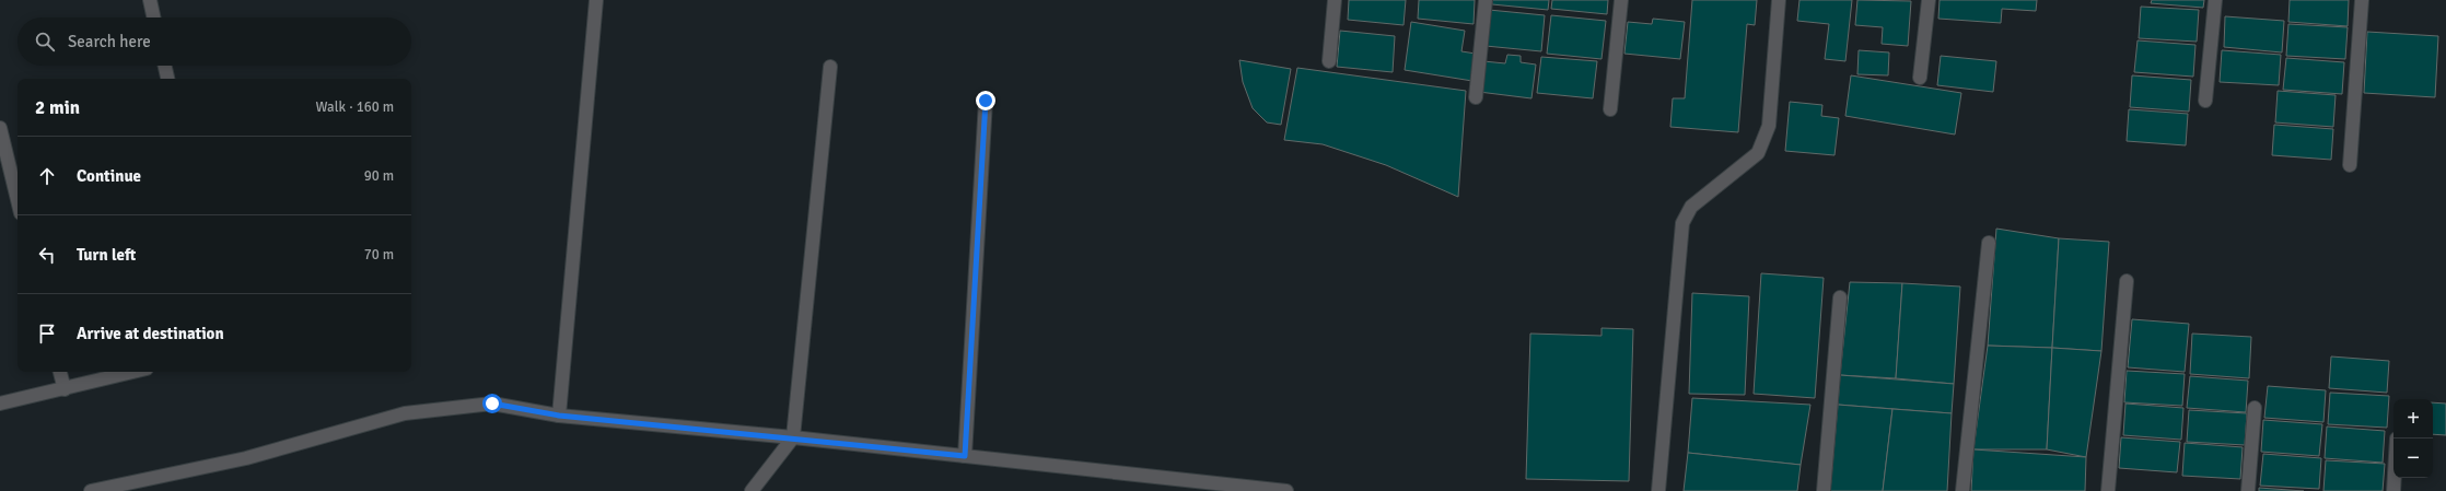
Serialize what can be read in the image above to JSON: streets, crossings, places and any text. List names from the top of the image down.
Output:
{
  "page": {
    "search": "Search here",
    "heading": ["2 min", "Walk · 160 m"],
    "list": [
      ["Continue", "90 m"],
      ["Turn left", "70 m"],
      "Arrive at destination"
    ],
    "map_buttons": ["+", "−"]
  }
}
